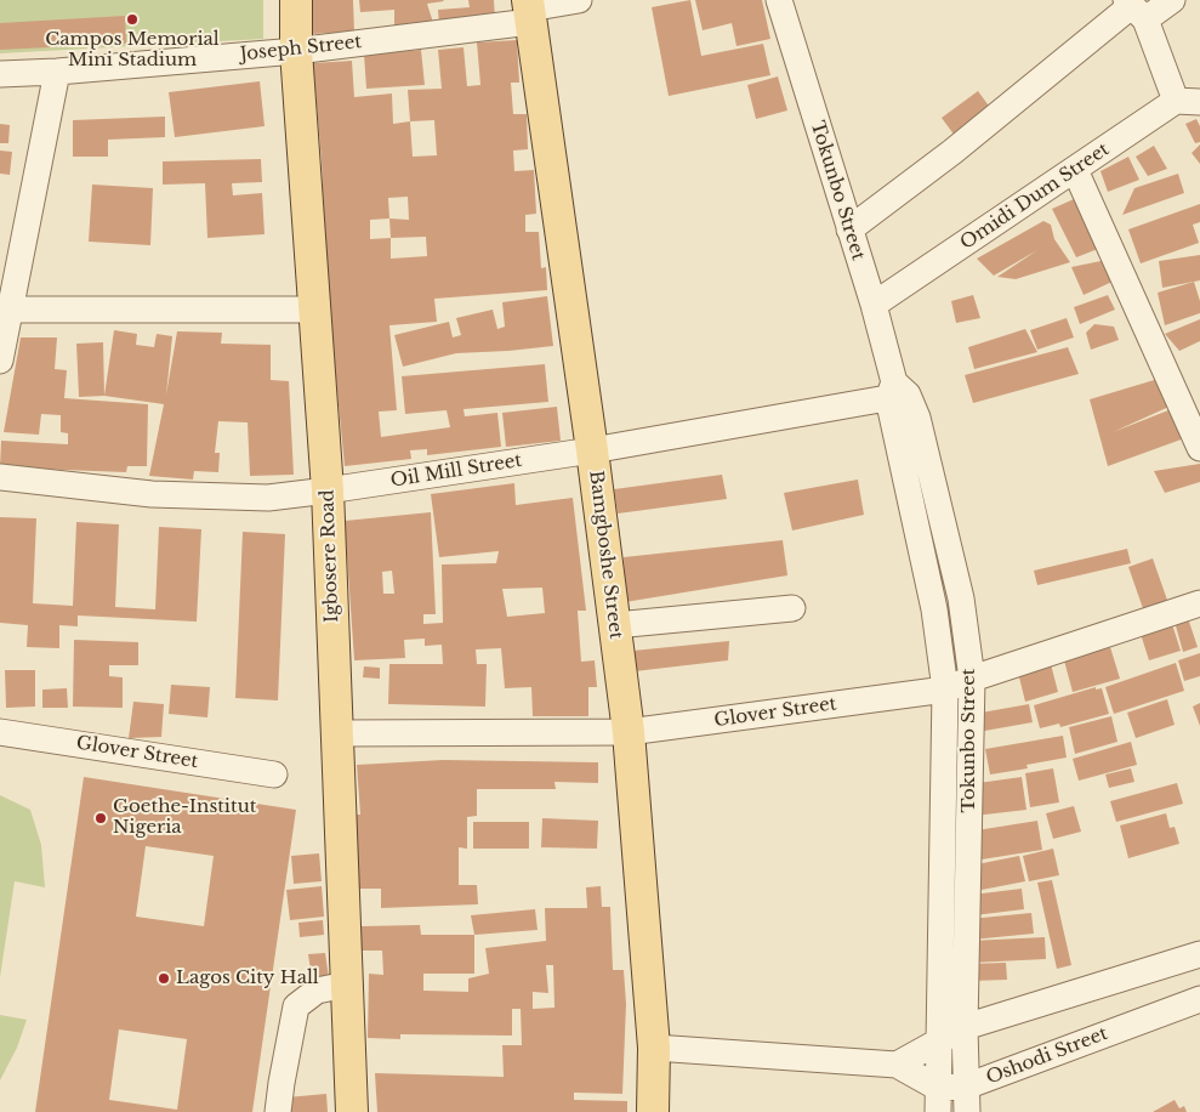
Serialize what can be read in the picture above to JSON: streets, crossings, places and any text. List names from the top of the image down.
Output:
{
  "streets": {
    "main road": ["Bamgboshe Street", "Igbosere Road"],
    "street": [
      "Joseph Street",
      "Tokunbo Street",
      "Omidi Dum Street",
      "Oil Mill Street",
      "Glover Street",
      "Oshodi Street"
    ]
  },
  "crossings": [
    ["Joseph Street", "Bamgboshe Street"],
    ["Joseph Street", "Igbosere Road"],
    ["Tokunbo Street", "Omidi Dum Street"],
    ["Tokunbo Street", "Oil Mill Street"],
    ["Tokunbo Street", "Glover Street"],
    ["Tokunbo Street", "Oshodi Street"],
    ["Oil Mill Street", "Bamgboshe Street"],
    ["Oil Mill Street", "Igbosere Road"],
    ["Bamgboshe Street", "Glover Street"],
    ["Igbosere Road", "Glover Street"]
  ],
  "places": ["Campos Memorial Mini Stadium", "Goethe-Institut Nigeria", "Lagos City Hall"]
}
